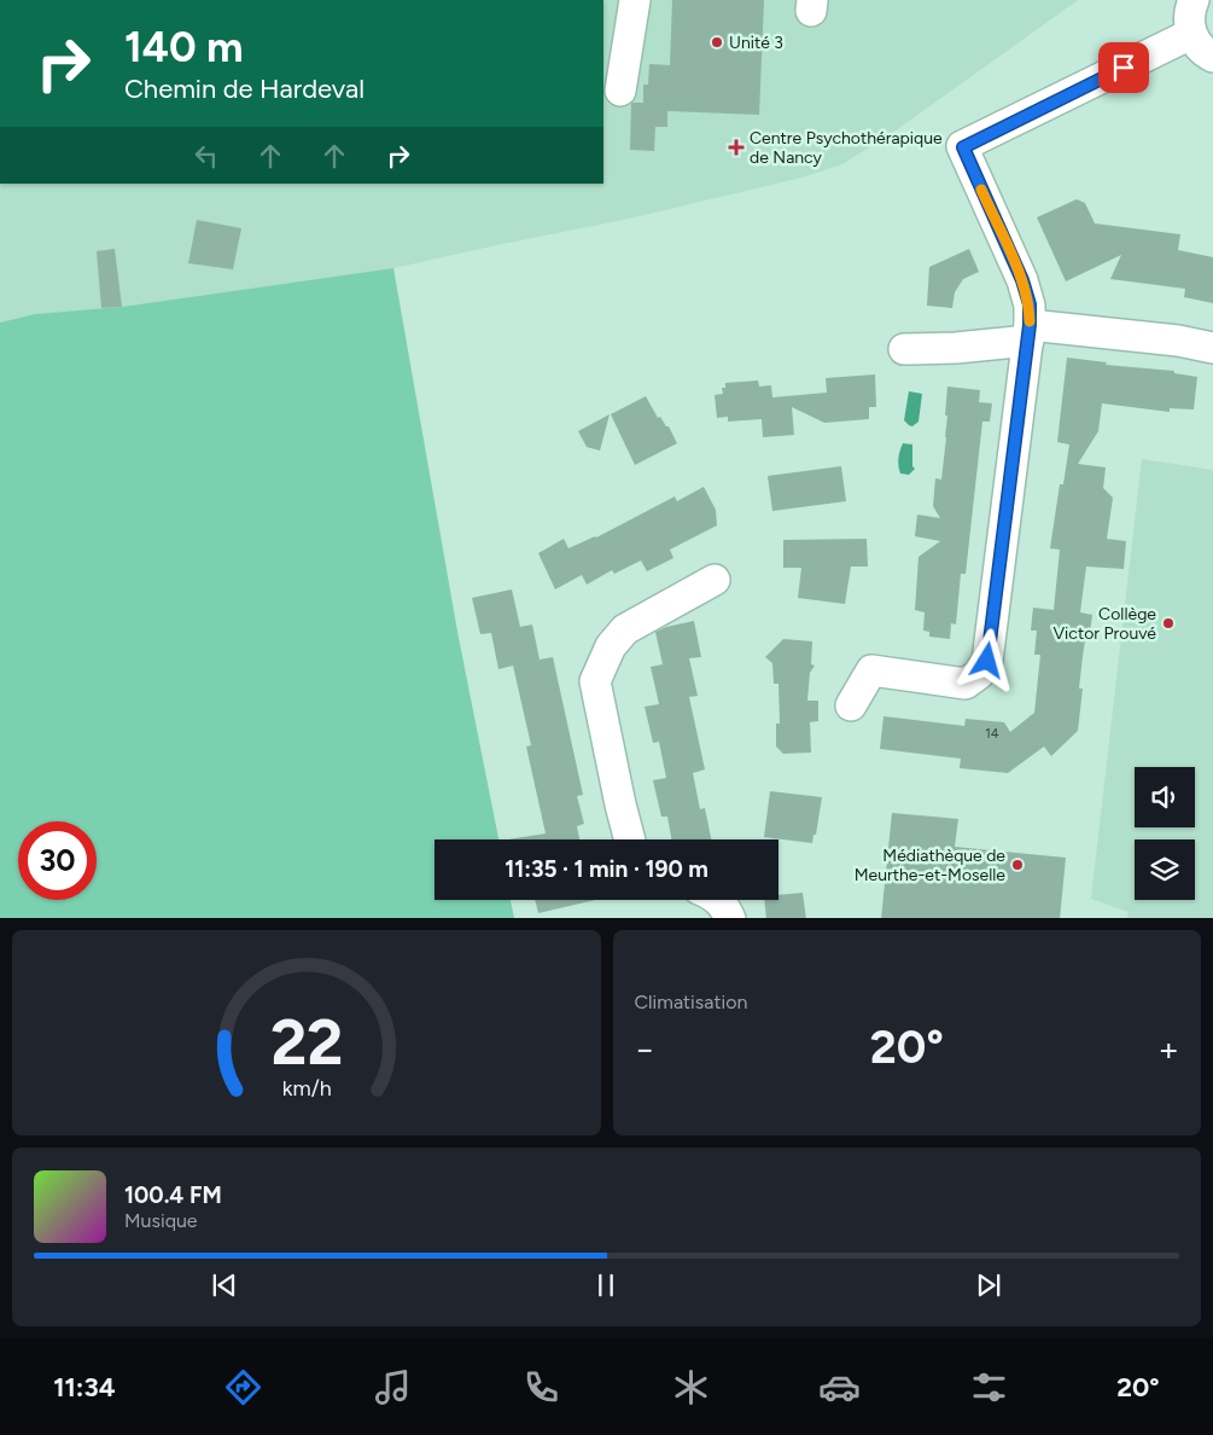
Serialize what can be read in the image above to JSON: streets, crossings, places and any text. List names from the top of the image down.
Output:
{
  "places": {
    "other": ["Unité 3", "Collège Victor Prouvé", "Médiathèque de Meurthe-et-Moselle"],
    "health": ["Centre Psychothérapique de Nancy"]
  },
  "house_numbers": ["14"],
  "page": {
    "turn": ["140 m", "Chemin de Hardeval"],
    "limit": "30",
    "trip": "11:35 · 1 min · 190 m",
    "tile": "Climatisation",
    "heat": ["−", "20°", "+"],
    "song": ["100.4 FM", "Musique"],
    "tabs": ["11:34", "20°"],
    "gauge": ["22", "km/h"]
  }
}
